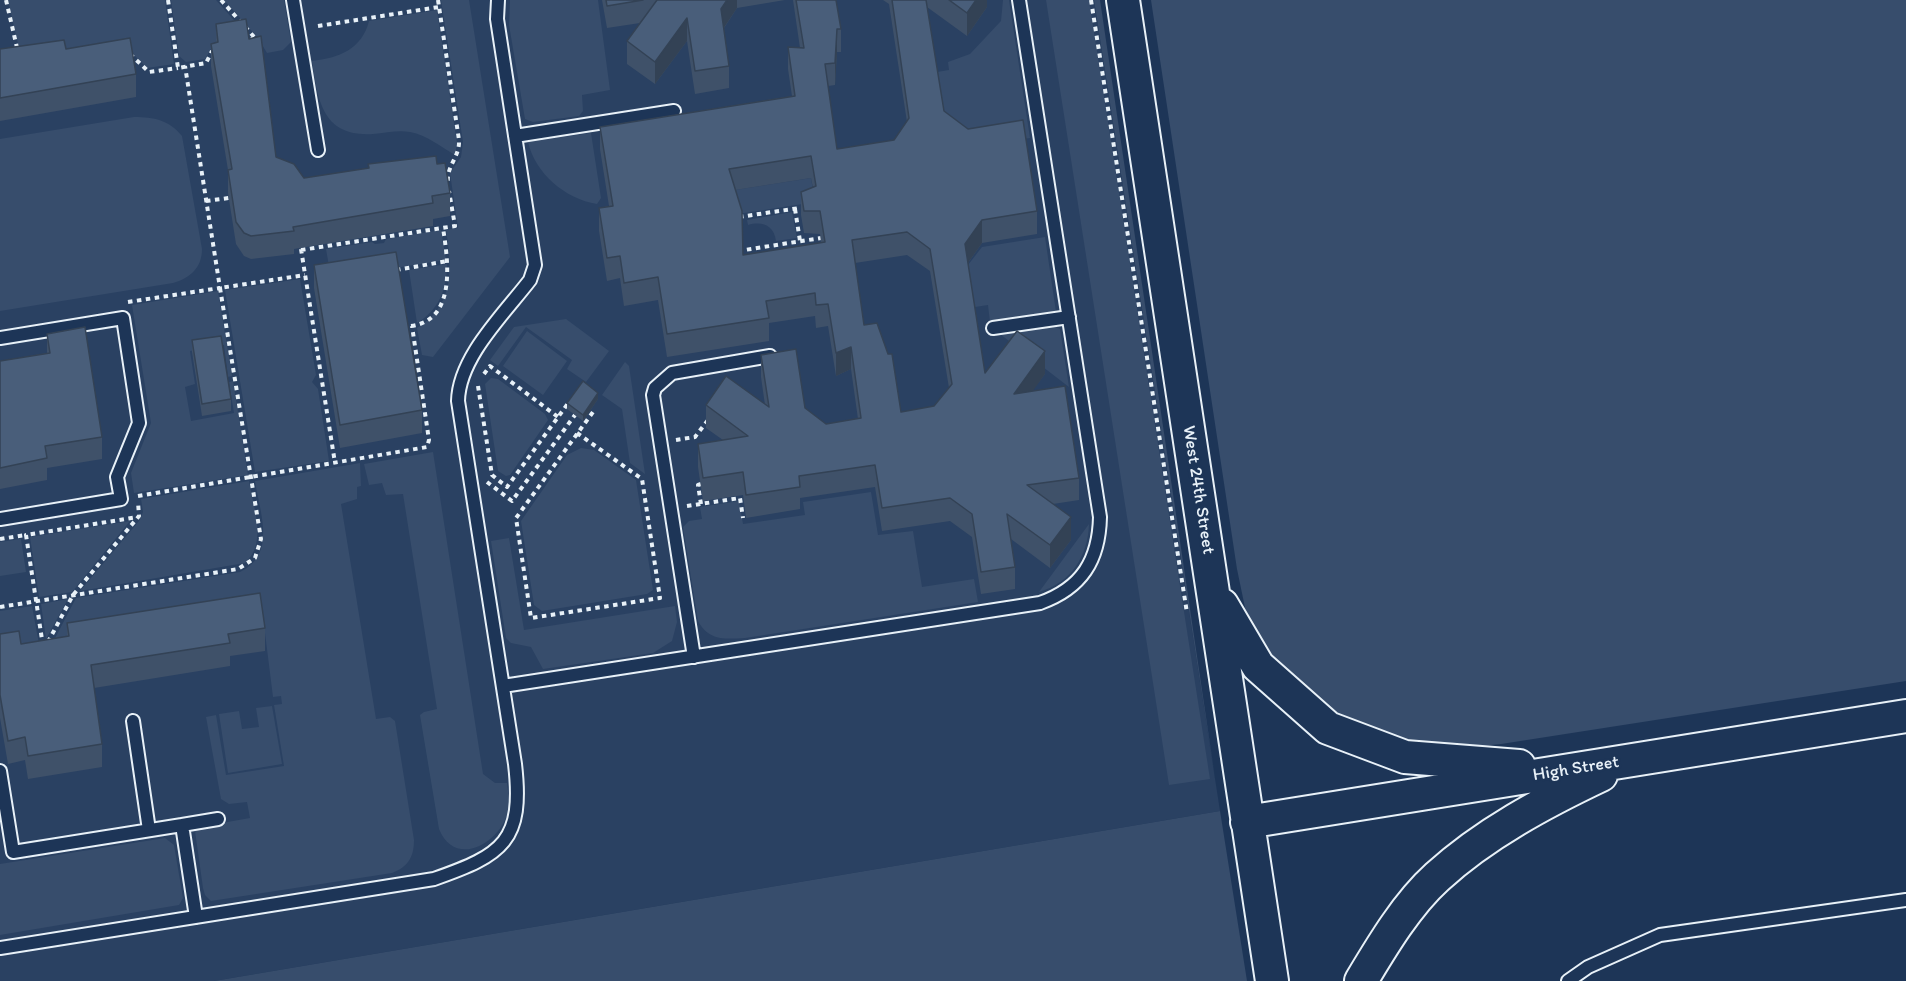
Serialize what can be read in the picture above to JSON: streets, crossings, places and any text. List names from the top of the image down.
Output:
{
  "streets": {
    "street": ["West 24th Street", "High Street"]
  },
  "crossings": [
    ["West 24th Street", "High Street"]
  ]
}
